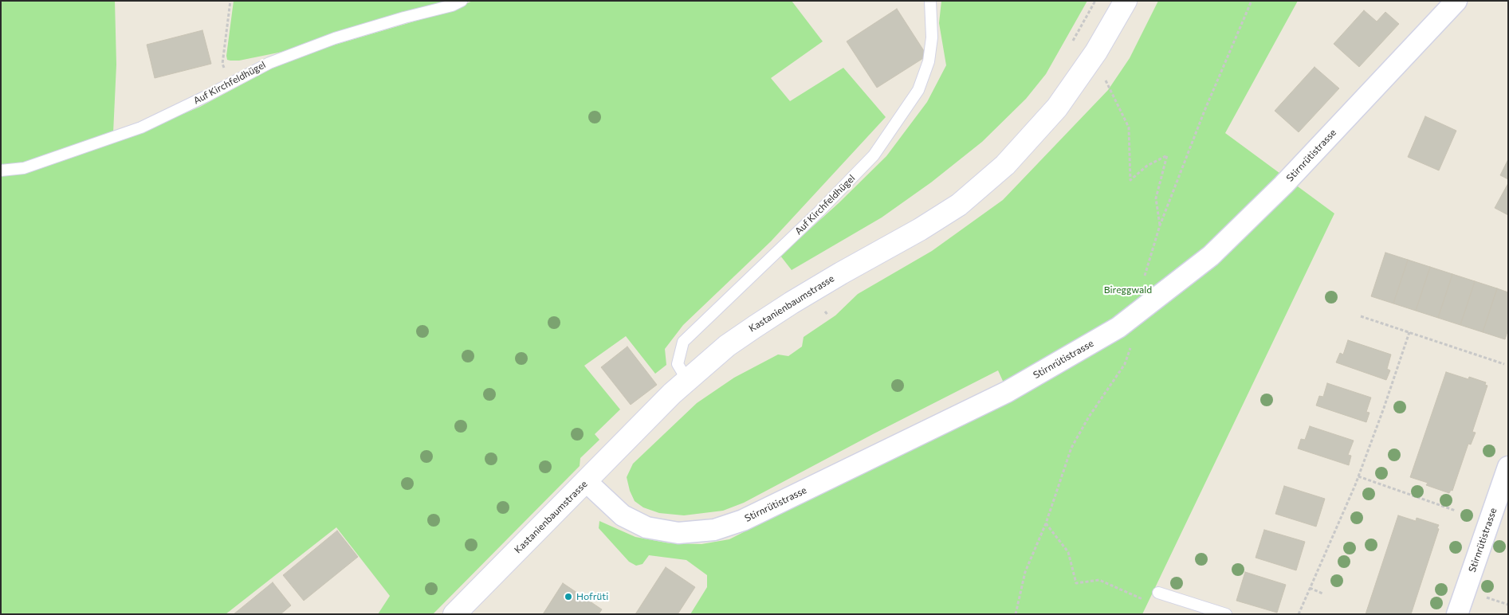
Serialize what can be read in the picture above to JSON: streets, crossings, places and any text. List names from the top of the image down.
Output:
{
  "streets": {
    "street": ["Stirnrütistrasse", "Kastanienbaumstrasse"],
    "lane": ["Auf Kirchfeldhügel"]
  },
  "crossings": [
    ["Auf Kirchfeldhügel", "Kastanienbaumstrasse"],
    ["Stirnrütistrasse", "Kastanienbaumstrasse"]
  ],
  "parks": ["Bireggwald"],
  "places": ["Hofrüti"]
}
